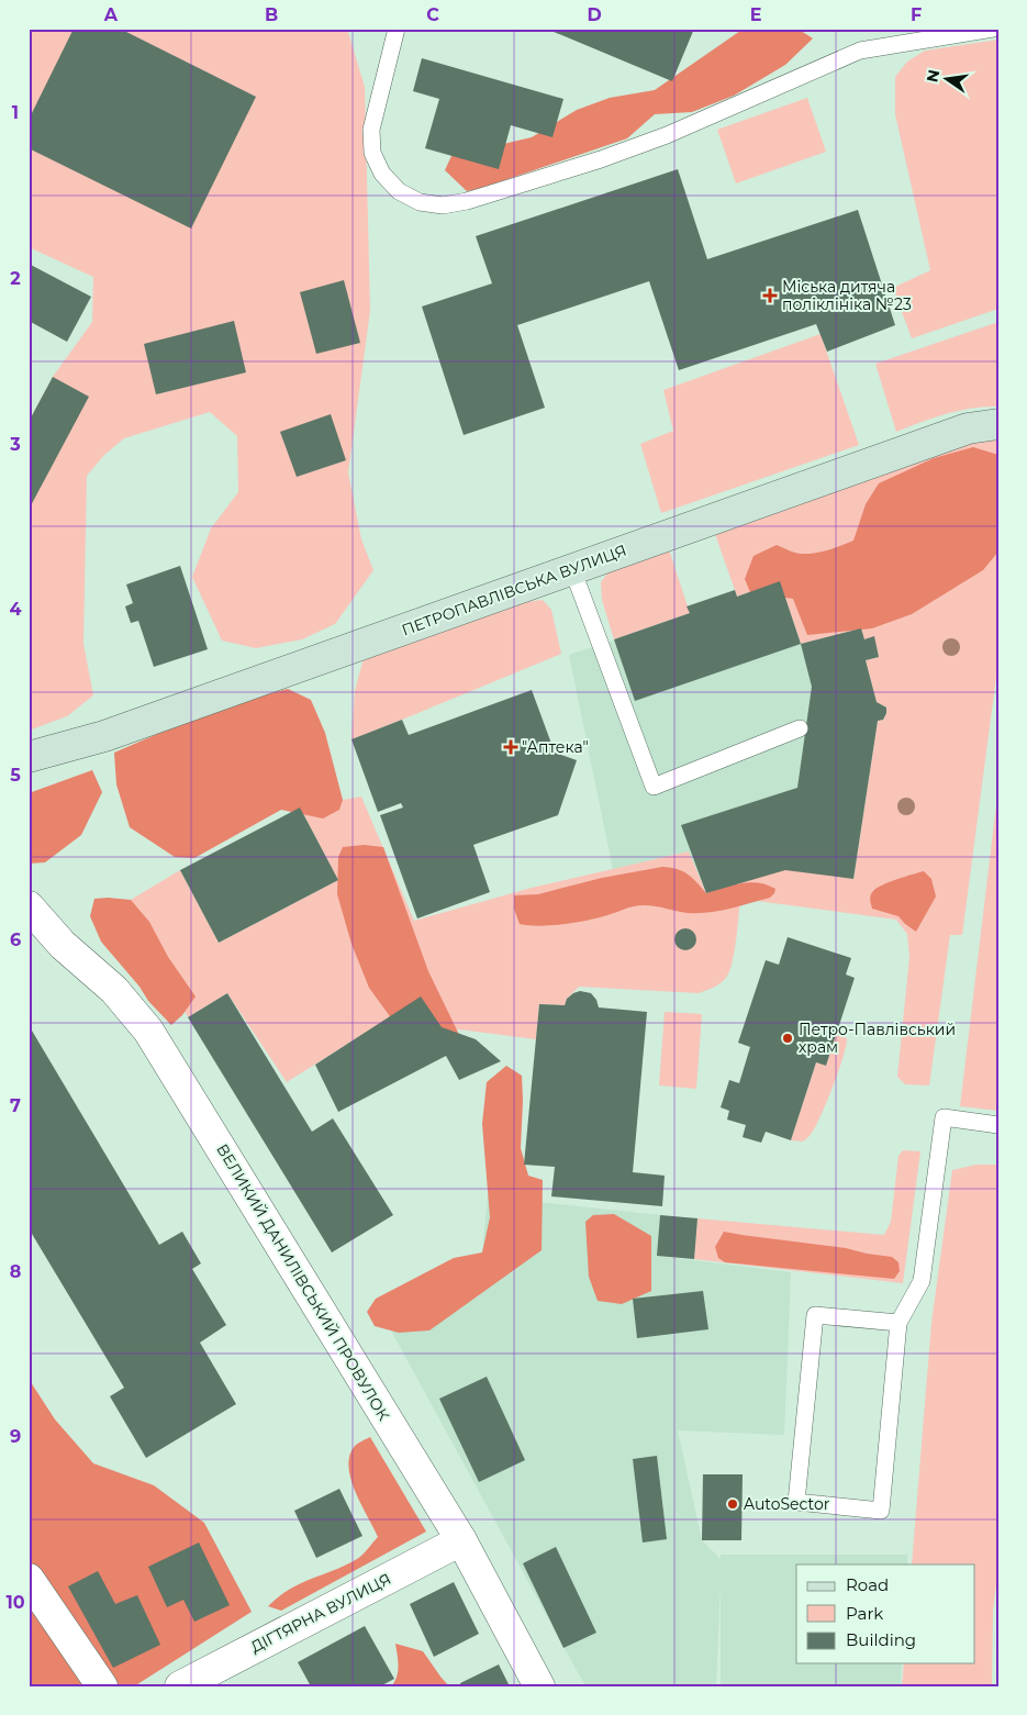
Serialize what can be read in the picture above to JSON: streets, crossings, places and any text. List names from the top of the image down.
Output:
{
  "streets": {
    "street": ["ПЕТРОПАВЛІВСЬКА ВУЛИЦЯ", "ВЕЛИКИЙ ДАНИЛІВСЬКИЙ ПРОВУЛОК", "ДІГТЯРНА ВУЛИЦЯ"]
  },
  "crossings": [
    ["ВЕЛИКИЙ ДАНИЛІВСЬКИЙ ПРОВУЛОК", "ДІГТЯРНА ВУЛИЦЯ"]
  ],
  "places": {
    "health": ["Міська дитяча поліклініка №23", "\"Аптека\""],
    "other": ["Петро-Павлівський храм", "AutoSector"]
  },
  "legend": ["Road", "Park", "Building"],
  "north": "left",
  "grid": {
    "columns": [
      "A",
      "B",
      "C",
      "D",
      "E",
      "F"
    ],
    "rows": [
      "1",
      "2",
      "3",
      "4",
      "5",
      "6",
      "7",
      "8",
      "9",
      "10"
    ]
  }
}
